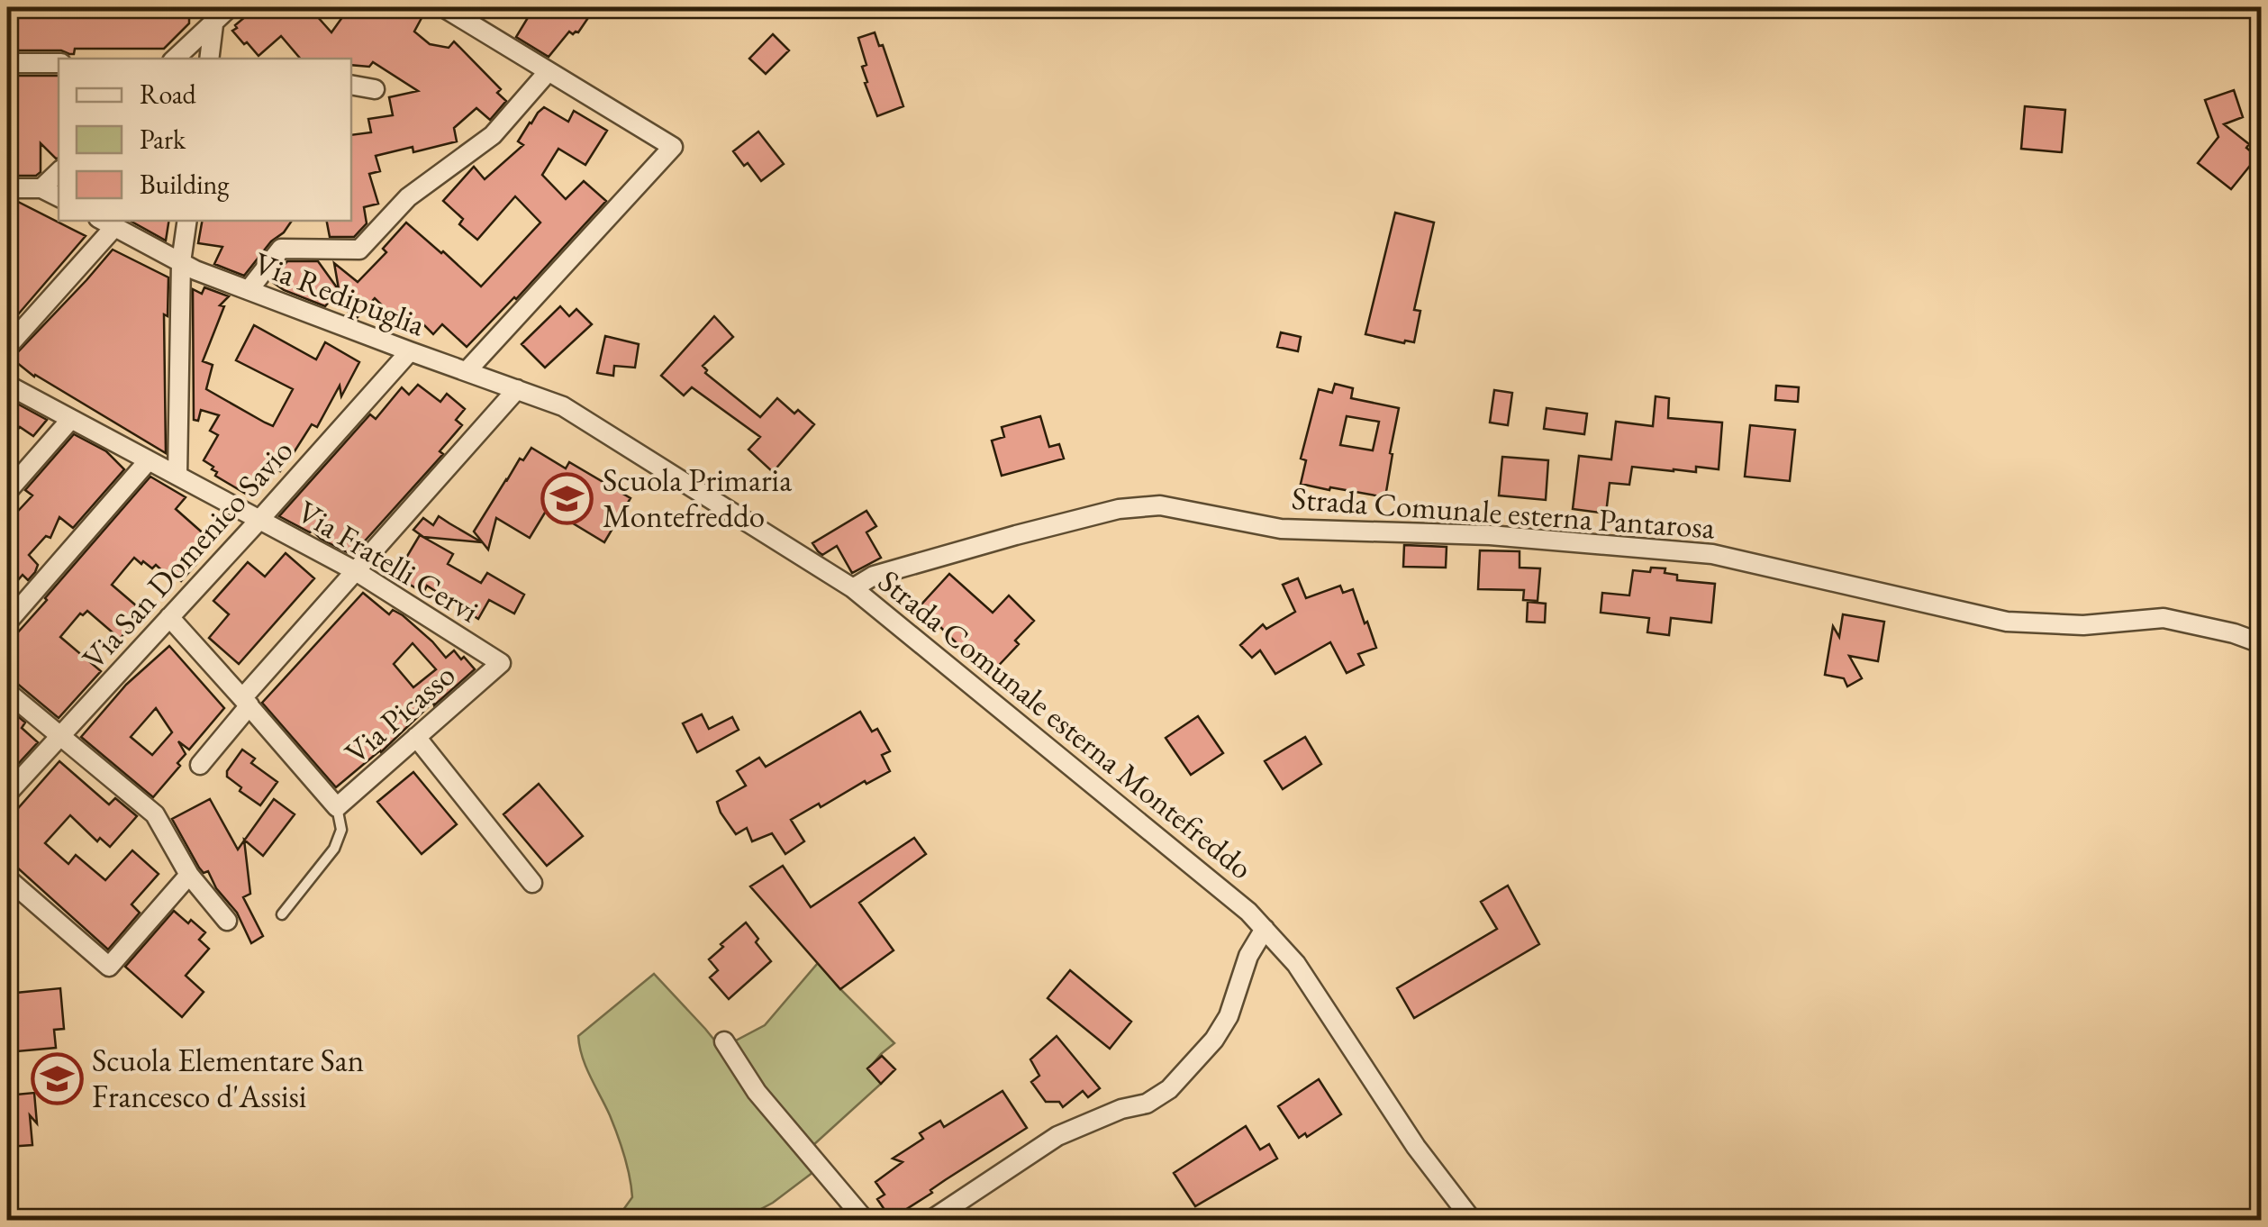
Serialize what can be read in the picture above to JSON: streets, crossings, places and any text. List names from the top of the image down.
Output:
{
  "streets": {
    "street": [
      "Via Redipuglia",
      "Strada Comunale esterna Pantarosa",
      "Via San Domenico Savio",
      "Via Fratelli Cervi",
      "Via Picasso",
      "Strada Comunale esterna Montefreddo"
    ]
  },
  "crossings": [
    ["Via Redipuglia", "Via San Domenico Savio"],
    ["Via Redipuglia", "Strada Comunale esterna Montefreddo"],
    ["Strada Comunale esterna Pantarosa", "Strada Comunale esterna Montefreddo"],
    ["Via San Domenico Savio", "Via Fratelli Cervi"],
    ["Via Fratelli Cervi", "Via Picasso"]
  ],
  "places": {
    "school or university": ["Scuola Primaria Montefreddo", "Scuola Elementare San Francesco d'Assisi"]
  },
  "legend": ["Road", "Park", "Building"]
}
